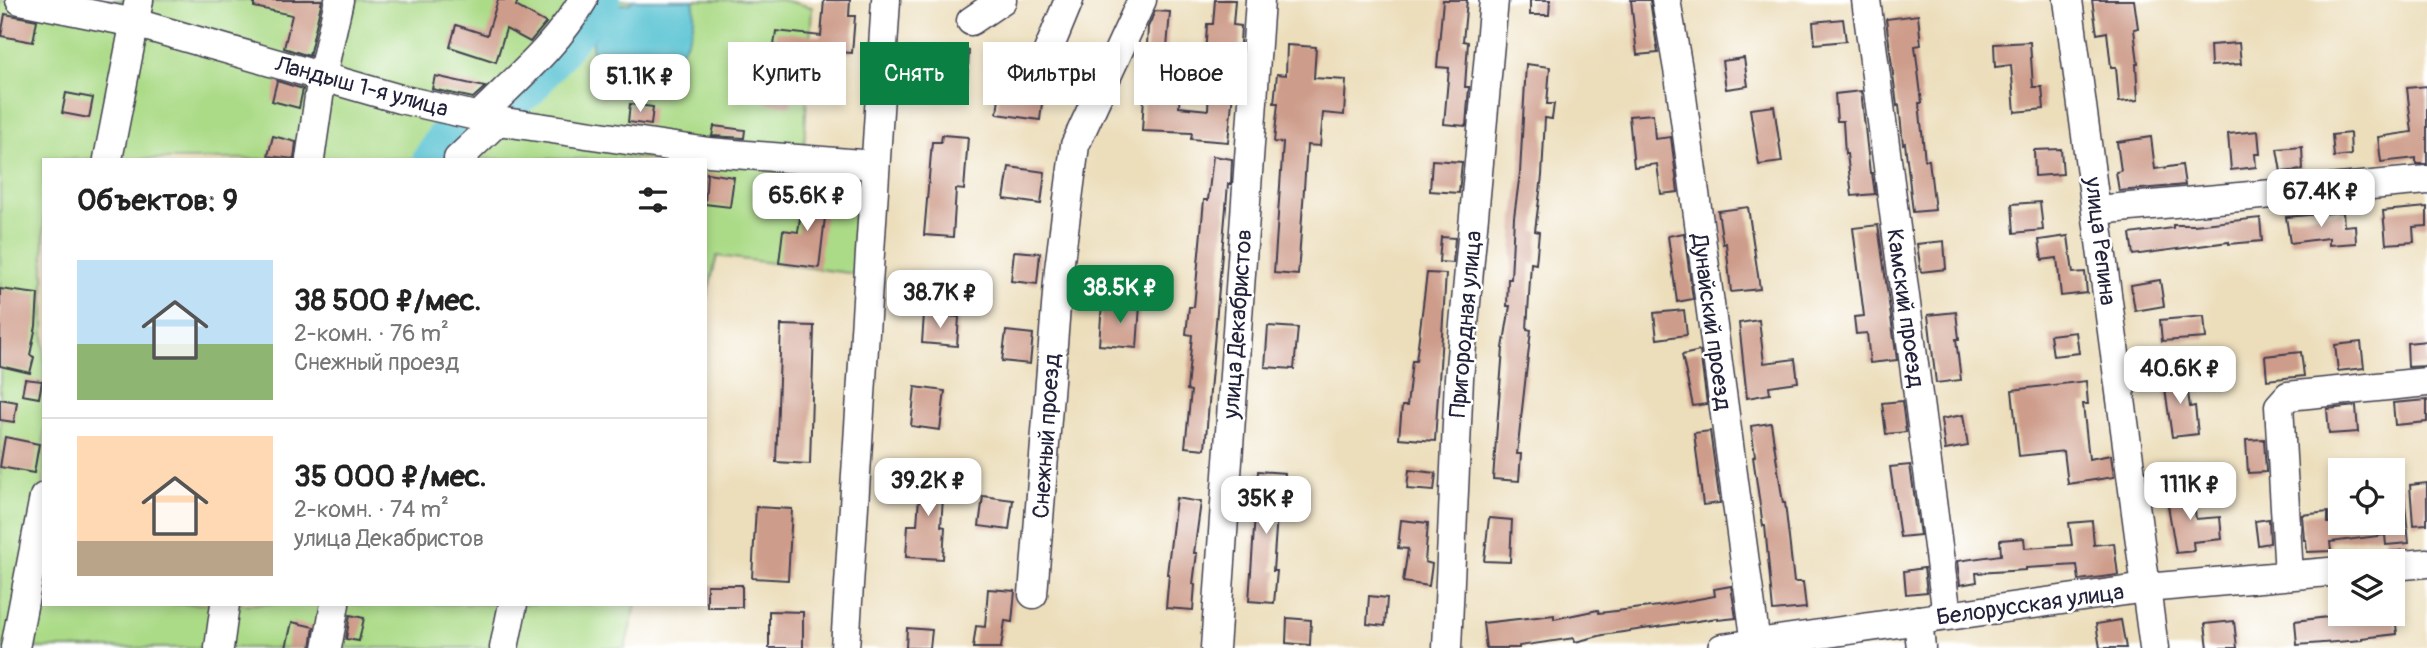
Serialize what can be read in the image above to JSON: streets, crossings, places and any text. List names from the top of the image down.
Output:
{
  "streets": {
    "street": [
      "Ландыш 1-я улица",
      "улица Репина",
      "Камский проезд",
      "Дунайский проезд",
      "улица Декабристов",
      "Пригородная улица",
      "Снежный проезд",
      "Белорусская улица"
    ]
  },
  "crossings": [
    ["улица Репина", "Белорусская улица"],
    ["Камский проезд", "Белорусская улица"],
    ["Дунайский проезд", "Белорусская улица"]
  ],
  "page": {
    "chip": [
      "Купить",
      "Снять",
      "Фильтры",
      "Новое"
    ],
    "price": [
      "51.1K ₽",
      "67.4K ₽",
      "65.6K ₽",
      "38.5K ₽",
      "38.7K ₽",
      "40.6K ₽",
      "39.2K ₽",
      "111K ₽",
      "35K ₽"
    ],
    "heading": "Объектов: 9",
    "list": [
      {
        "name": "38 500 ₽/мес.",
        "note": "2-комн. · 76 m² · Снежный проезд"
      },
      {
        "name": "35 000 ₽/мес.",
        "note": "2-комн. · 74 m² · улица Декабристов"
      }
    ]
  }
}
